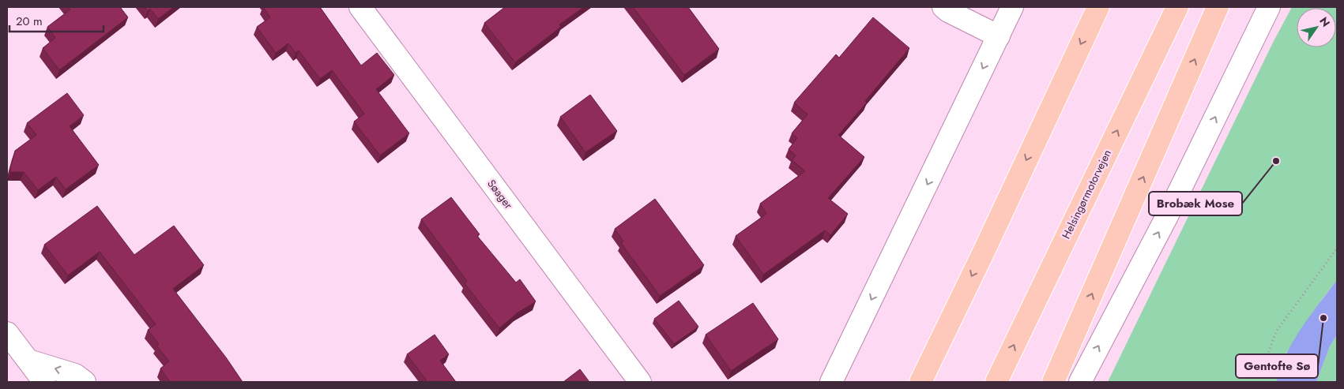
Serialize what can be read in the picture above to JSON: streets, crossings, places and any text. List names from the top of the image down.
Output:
{
  "streets": {
    "highway": ["Helsingørmotorvejen"],
    "street": ["Søager"]
  },
  "places": ["Brobæk Mose", "Gentofte Sø"],
  "scale_bar": "20 m",
  "north": "top right"
}
